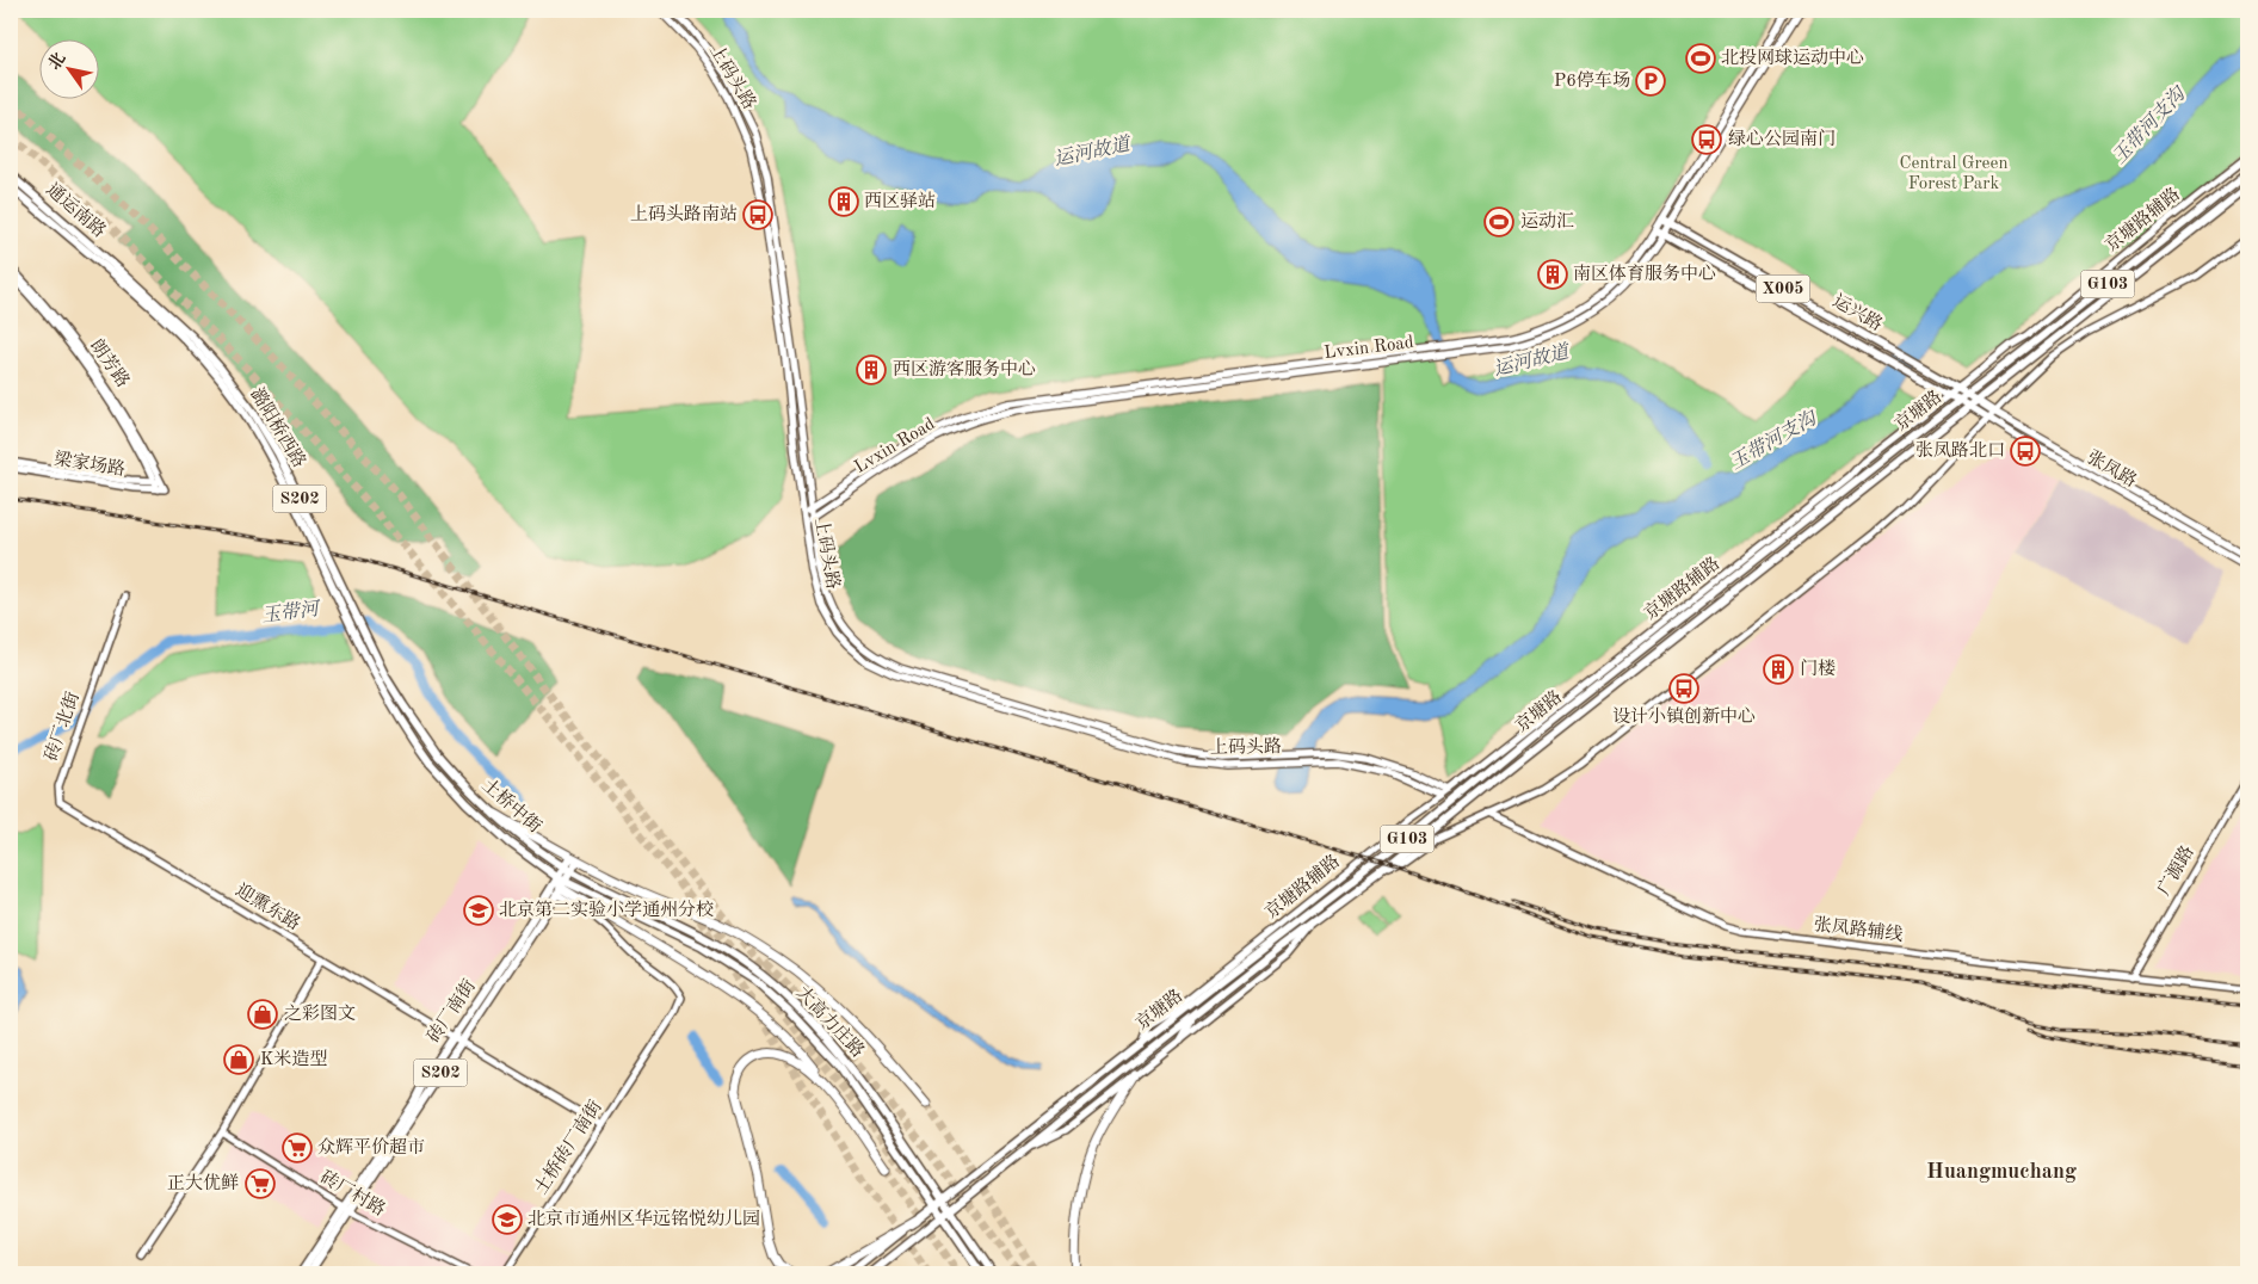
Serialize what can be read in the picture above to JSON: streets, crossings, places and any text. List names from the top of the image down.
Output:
{
  "streets": {
    "main road": [
      "上码头路",
      "通运南路",
      "G103",
      "X005",
      "运兴路",
      "Lvxin Road",
      "京塘路",
      "潞阳桥西路",
      "张凤路",
      "S202",
      "土桥中街",
      "砖厂南街",
      "大高力庄路"
    ],
    "street": [
      "京塘路辅路",
      "朗芳路",
      "梁家场路",
      "砖厂北街",
      "广源路",
      "迎熏东路",
      "张凤路辅线",
      "土桥砖厂南街",
      "砖厂村路"
    ]
  },
  "crossings": [
    ["上码头路", "京塘路辅路"],
    ["上码头路", "Lvxin Road"],
    ["通运南路", "潞阳桥西路"],
    ["京塘路辅路", "运兴路"],
    ["京塘路辅路", "京塘路"],
    ["运兴路", "Lvxin Road"],
    ["运兴路", "京塘路"],
    ["运兴路", "张凤路"],
    ["朗芳路", "梁家场路"],
    ["京塘路", "张凤路"],
    ["京塘路", "大高力庄路"],
    ["潞阳桥西路", "土桥中街"],
    ["潞阳桥西路", "砖厂南街"],
    ["潞阳桥西路", "大高力庄路"],
    ["潞阳桥西路", "土桥砖厂南街"],
    ["砖厂北街", "迎熏东路"],
    ["土桥中街", "砖厂南街"],
    ["土桥中街", "大高力庄路"],
    ["广源路", "张凤路辅线"],
    ["迎熏东路", "砖厂南街"],
    ["迎熏东路", "土桥砖厂南街"],
    ["砖厂南街", "大高力庄路"],
    ["砖厂南街", "土桥砖厂南街"],
    ["砖厂南街", "砖厂村路"],
    ["大高力庄路", "土桥砖厂南街"]
  ],
  "districts": ["Huangmuchang"],
  "water": ["玉带河支沟", "运河故道", "玉带河"],
  "parks": ["Central Green Forest Park"],
  "places": {
    "sports": ["北投网球运动中心", "运动汇"],
    "parking": ["P6停车场"],
    "bus stop": [
      "绿心公园南门",
      "上码头路南站",
      "张凤路北口",
      "设计小镇创新中心"
    ],
    "building": [
      "西区驿站",
      "南区体育服务中心",
      "西区游客服务中心",
      "门楼"
    ],
    "school or university": ["北京第二实验小学通州分校", "北京市通州区华远铭悦幼儿园"],
    "shop": ["之彩图文", "K米造型"],
    "supermarket": ["众辉平价超市", "正大优鲜"]
  },
  "north": "top left"
}
